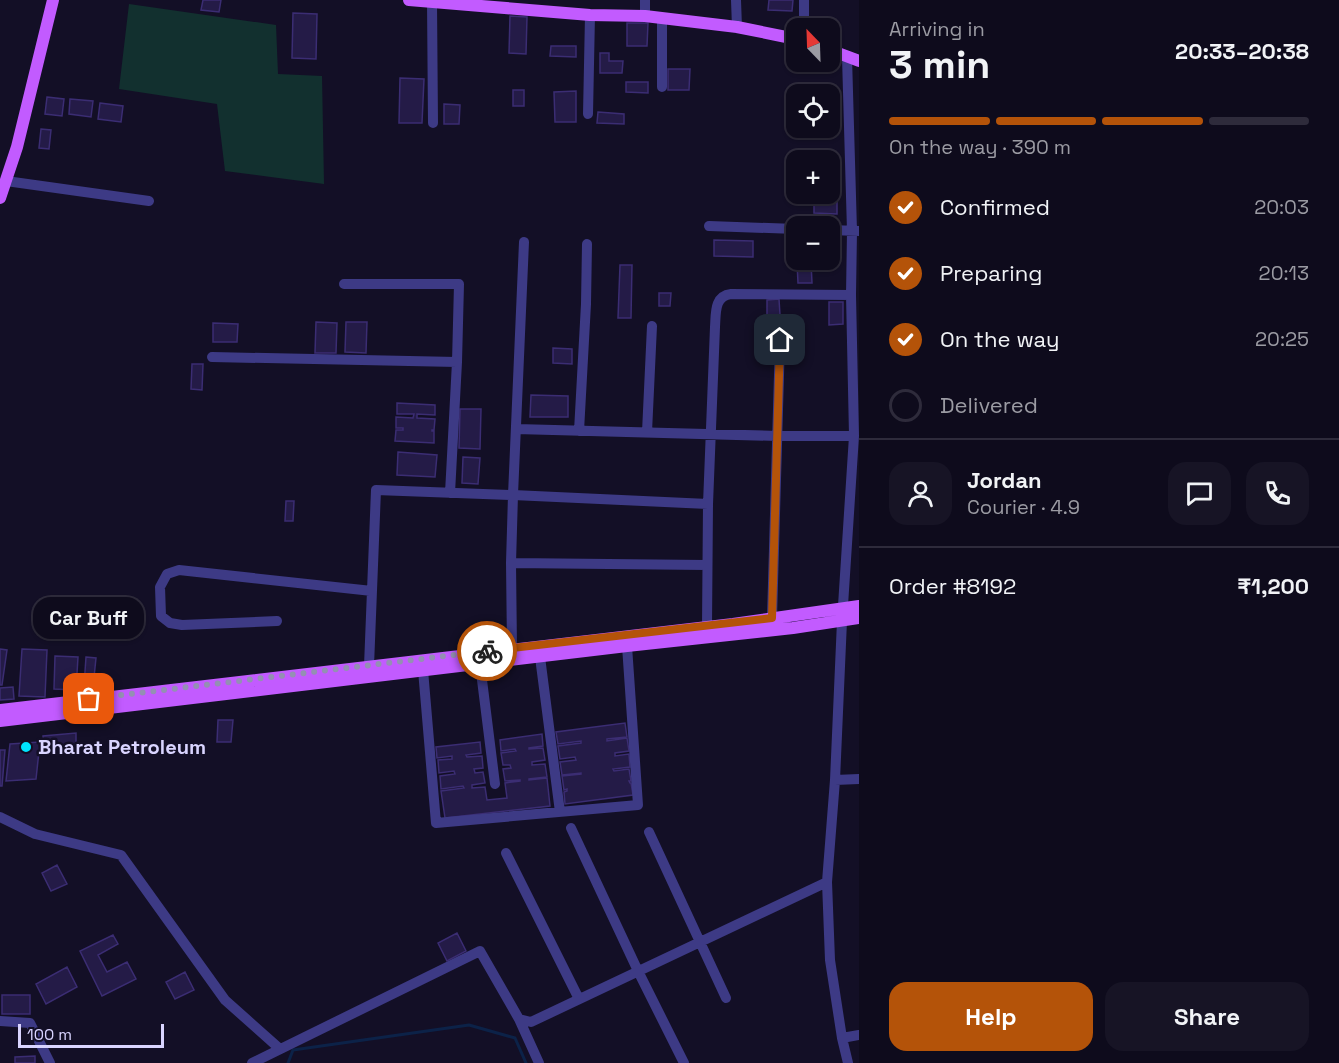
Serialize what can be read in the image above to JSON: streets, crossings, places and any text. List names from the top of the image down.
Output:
{
  "places": ["Car Buff", "Bharat Petroleum"],
  "scale_bar": "100 m",
  "north": "top left",
  "page": {
    "heading": ["3 min", "Arriving in", "20:33–20:38"],
    "panel": [
      "Jordan",
      "Courier · 4.9",
      "Order #8192",
      "₹1,200"
    ],
    "map_buttons": ["+", "−"],
    "bar": "On the way · 390 m",
    "list": [
      ["Confirmed", "20:03"],
      ["Preparing", "20:13"],
      ["On the way", "20:25"],
      "Delivered"
    ],
    "bubble": "Car Buff",
    "buttons": ["Help", "Share"],
    "scale": "100 m"
  }
}
